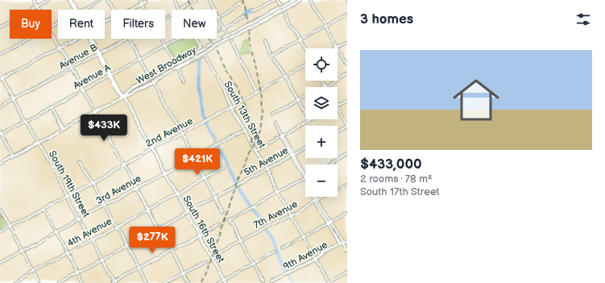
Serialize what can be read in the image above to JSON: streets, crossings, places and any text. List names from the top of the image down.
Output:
{
  "streets": {
    "main road": ["West Broadway", "South 16th Street", "9th Avenue"],
    "street": [
      "Avenue B",
      "Avenue A",
      "South 13th Street",
      "2nd Avenue",
      "5th Avenue",
      "South 19th Street",
      "3rd Avenue",
      "7th Avenue",
      "4th Avenue"
    ]
  },
  "crossings": [
    ["Avenue B", "South 13th Street"],
    ["Avenue B", "South 19th Street"],
    ["Avenue B", "South 16th Street"],
    ["West Broadway", "South 19th Street"],
    ["West Broadway", "South 16th Street"],
    ["Avenue A", "South 19th Street"],
    ["Avenue A", "South 16th Street"],
    ["South 13th Street", "2nd Avenue"],
    ["South 13th Street", "5th Avenue"],
    ["South 13th Street", "3rd Avenue"],
    ["South 13th Street", "7th Avenue"],
    ["South 13th Street", "9th Avenue"],
    ["2nd Avenue", "South 19th Street"],
    ["2nd Avenue", "South 16th Street"],
    ["5th Avenue", "South 19th Street"],
    ["5th Avenue", "South 16th Street"],
    ["South 19th Street", "3rd Avenue"],
    ["South 19th Street", "4th Avenue"],
    ["3rd Avenue", "South 16th Street"],
    ["7th Avenue", "South 16th Street"],
    ["South 16th Street", "4th Avenue"]
  ],
  "page": {
    "heading": "3 homes",
    "chip": [
      "Buy",
      "Rent",
      "Filters",
      "New"
    ],
    "list": [
      {
        "name": "$433,000",
        "note": "2 rooms · 78 m² · South 17th Street"
      }
    ],
    "map_buttons": ["+", "−"],
    "price": ["$433K", "$421K", "$277K"]
  }
}
